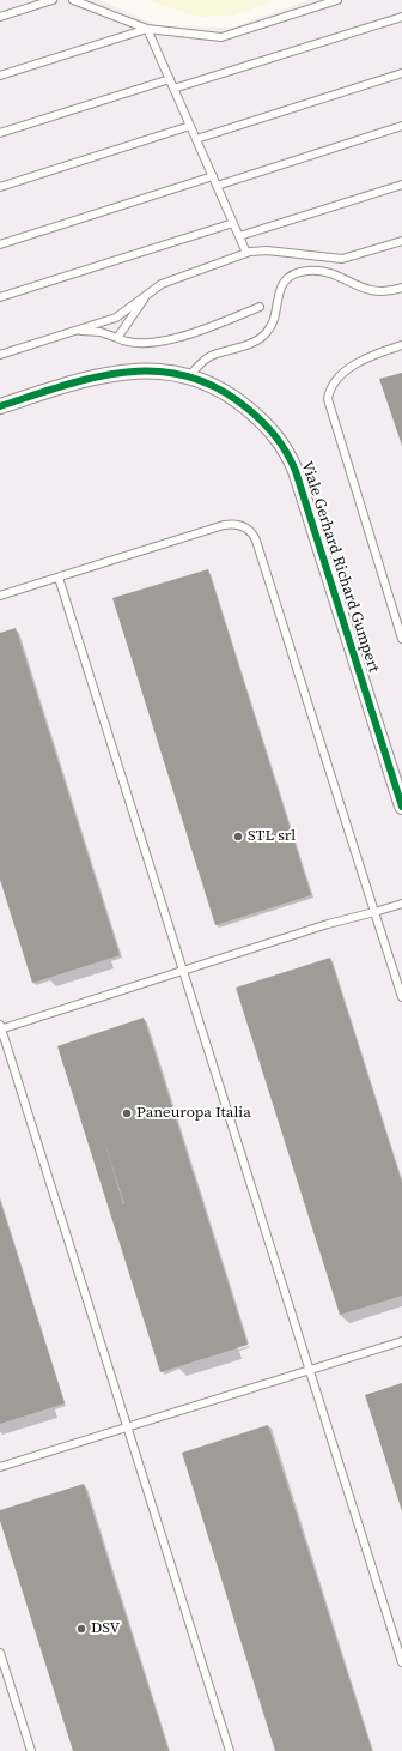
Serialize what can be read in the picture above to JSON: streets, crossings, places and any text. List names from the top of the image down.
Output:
{
  "streets": {
    "street": ["Viale Gerhard Richard Gumpert"]
  },
  "places": ["STL srl", "Paneuropa Italia", "DSV"]
}
